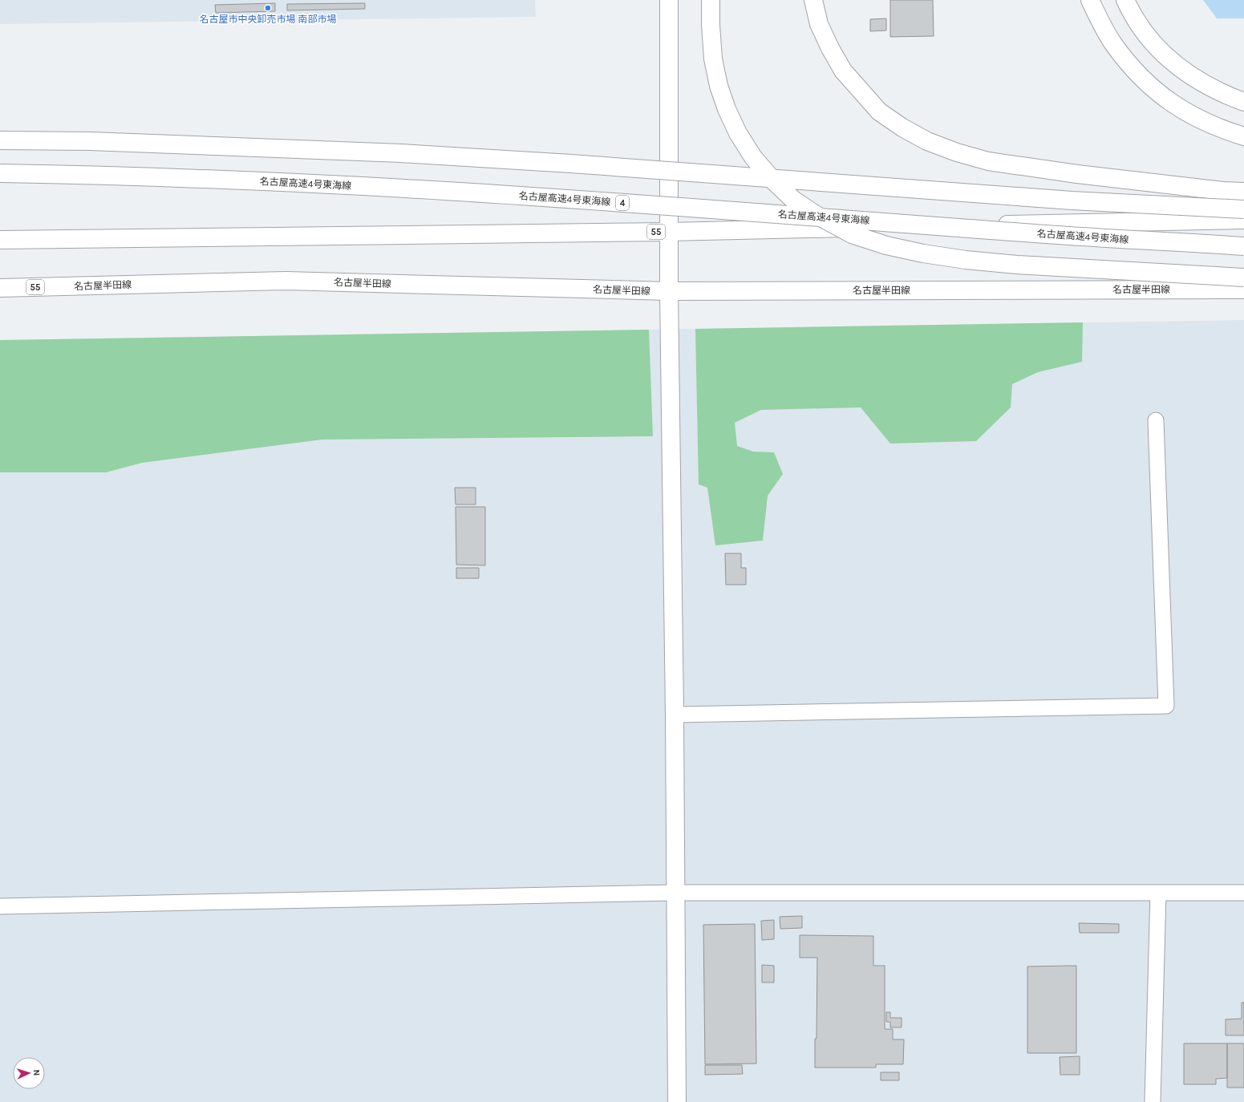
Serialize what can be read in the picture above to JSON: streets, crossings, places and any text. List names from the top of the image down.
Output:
{
  "streets": {
    "main road": [
      "名古屋高速4号東海線",
      "4",
      "55",
      "名古屋半田線"
    ]
  },
  "places": ["名古屋市中央卸売市場 南部市場"],
  "north": "right"
}
